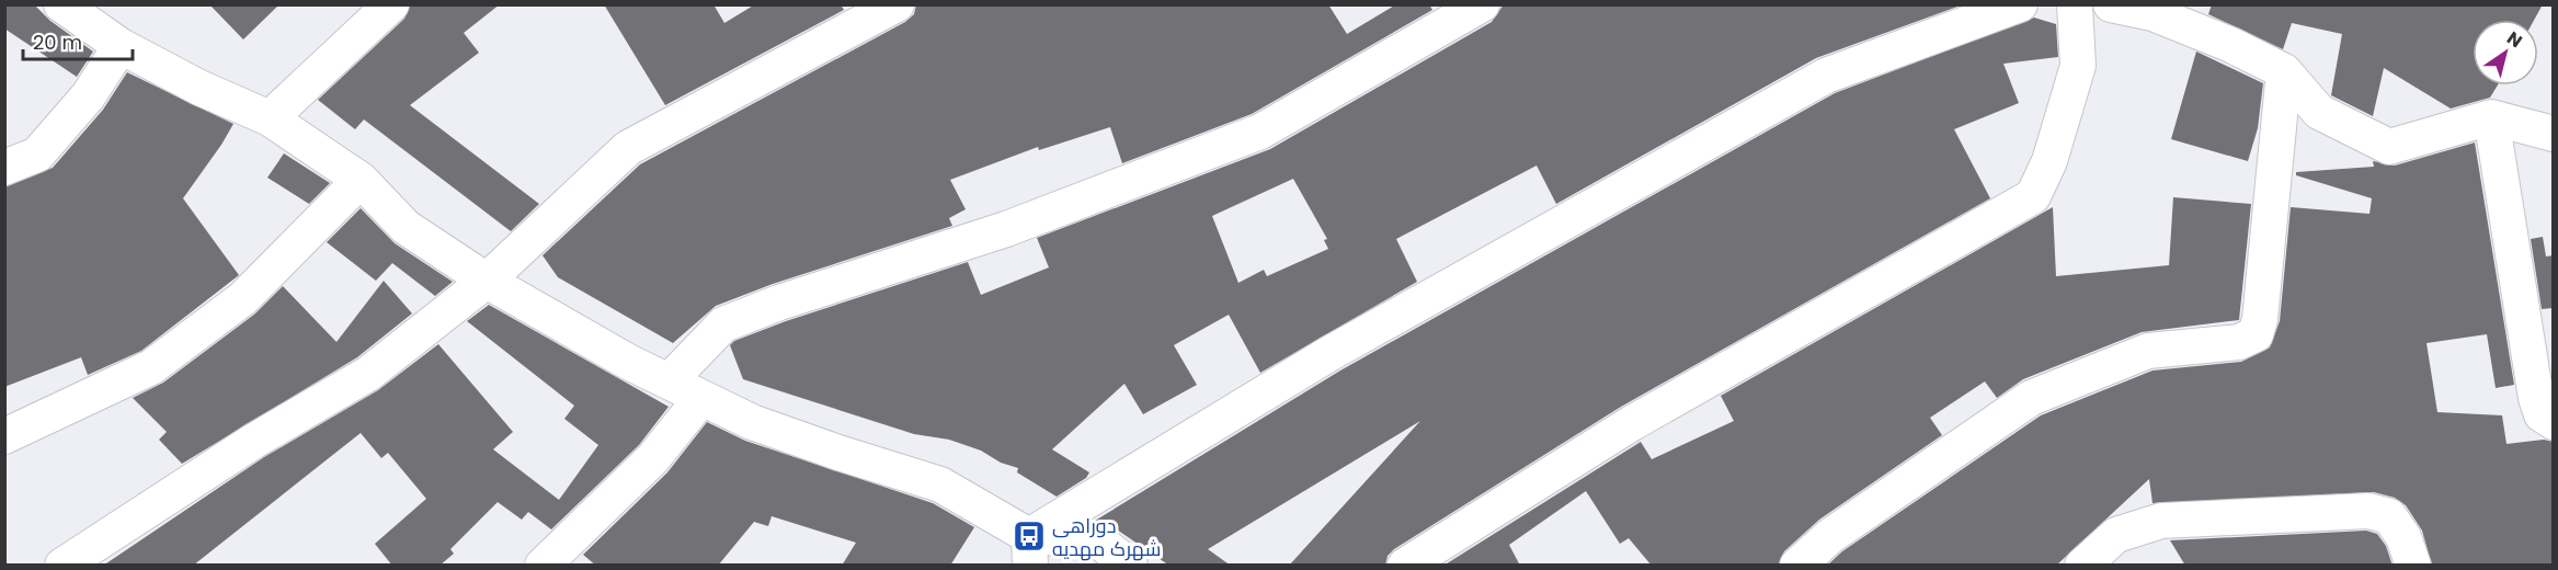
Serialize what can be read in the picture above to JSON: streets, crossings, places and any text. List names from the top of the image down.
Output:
{
  "places": {
    "bus stop": ["دوراهی شهرک مهدیه"]
  },
  "scale_bar": "20 m",
  "north": "top right"
}
